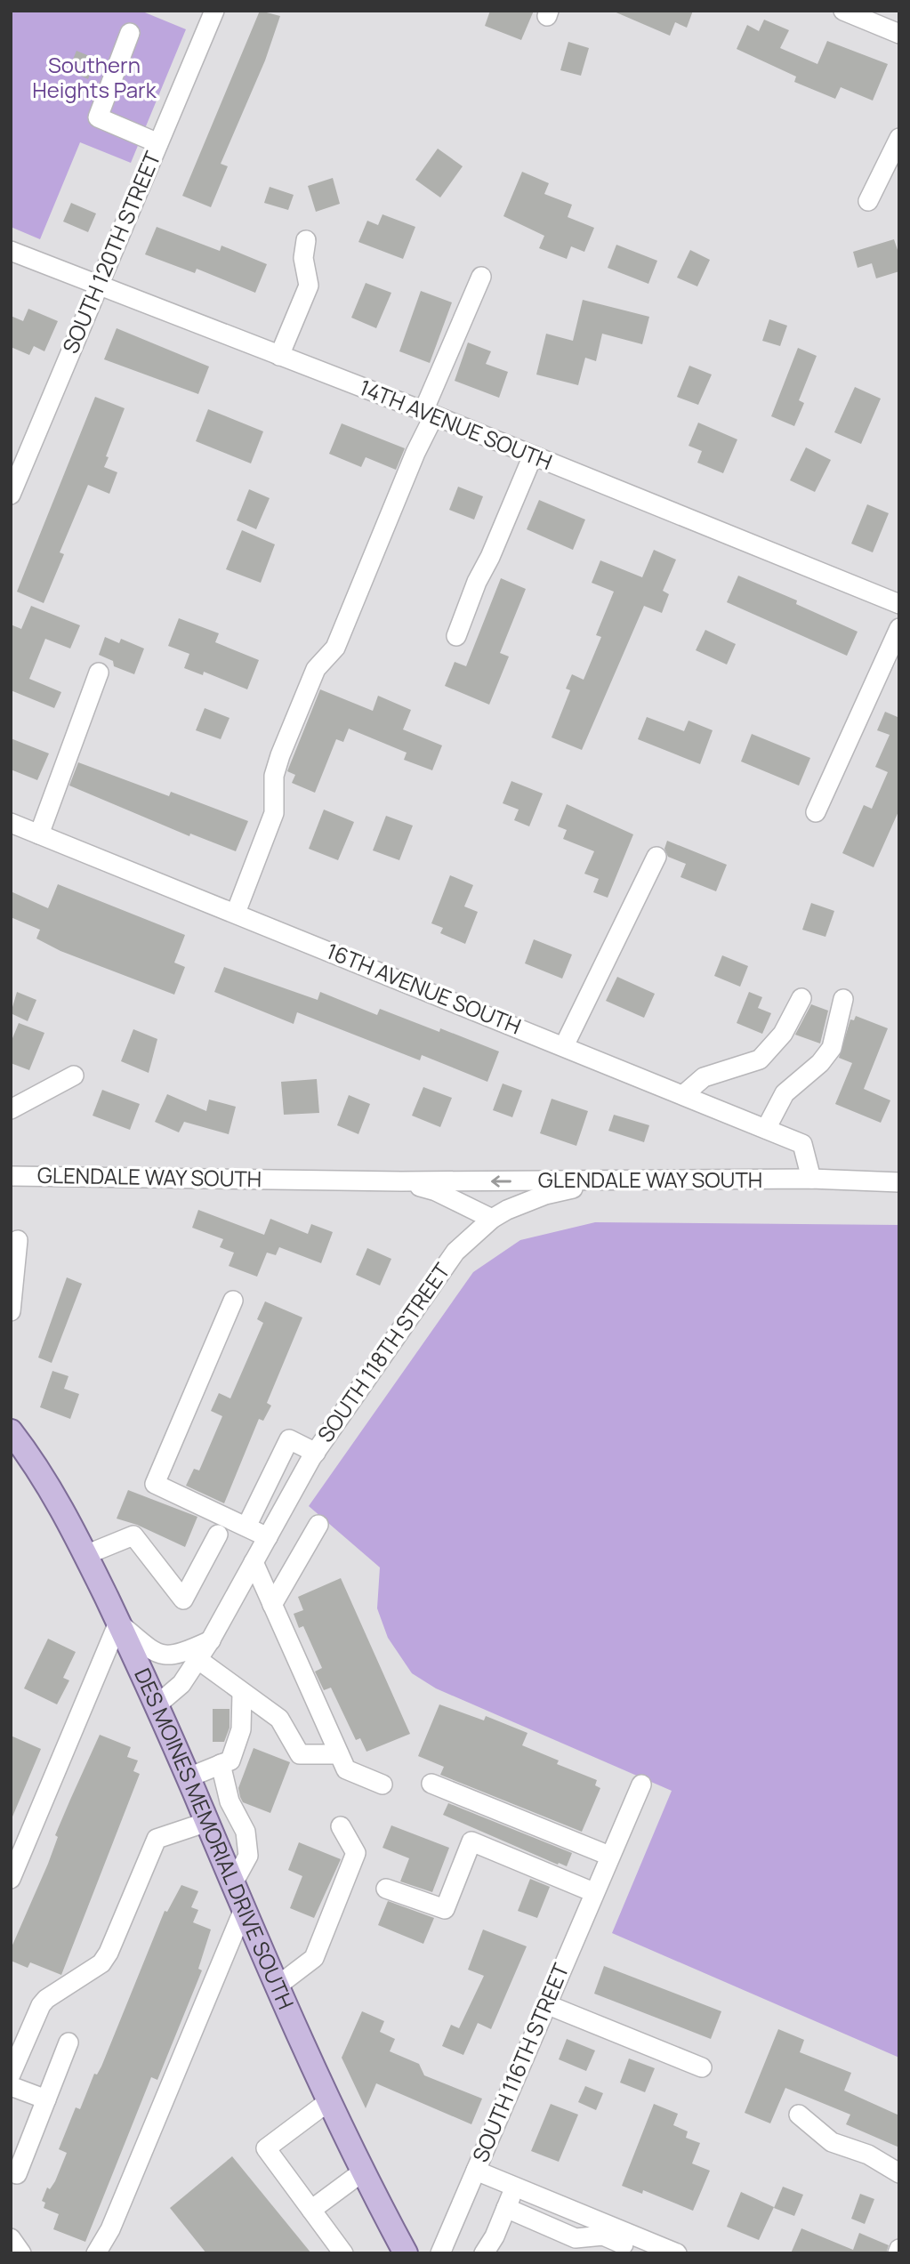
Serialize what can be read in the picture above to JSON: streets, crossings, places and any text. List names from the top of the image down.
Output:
{
  "streets": {
    "main road": ["DES MOINES MEMORIAL DRIVE SOUTH"],
    "street": [
      "SOUTH 120TH STREET",
      "14TH AVENUE SOUTH",
      "16TH AVENUE SOUTH",
      "GLENDALE WAY SOUTH",
      "SOUTH 118TH STREET",
      "SOUTH 116TH STREET"
    ]
  },
  "crossings": [
    ["SOUTH 120TH STREET", "14TH AVENUE SOUTH"],
    ["16TH AVENUE SOUTH", "GLENDALE WAY SOUTH"],
    ["GLENDALE WAY SOUTH", "SOUTH 118TH STREET"],
    ["SOUTH 118TH STREET", "DES MOINES MEMORIAL DRIVE SOUTH"]
  ],
  "parks": ["Southern Heights Park"]
}
